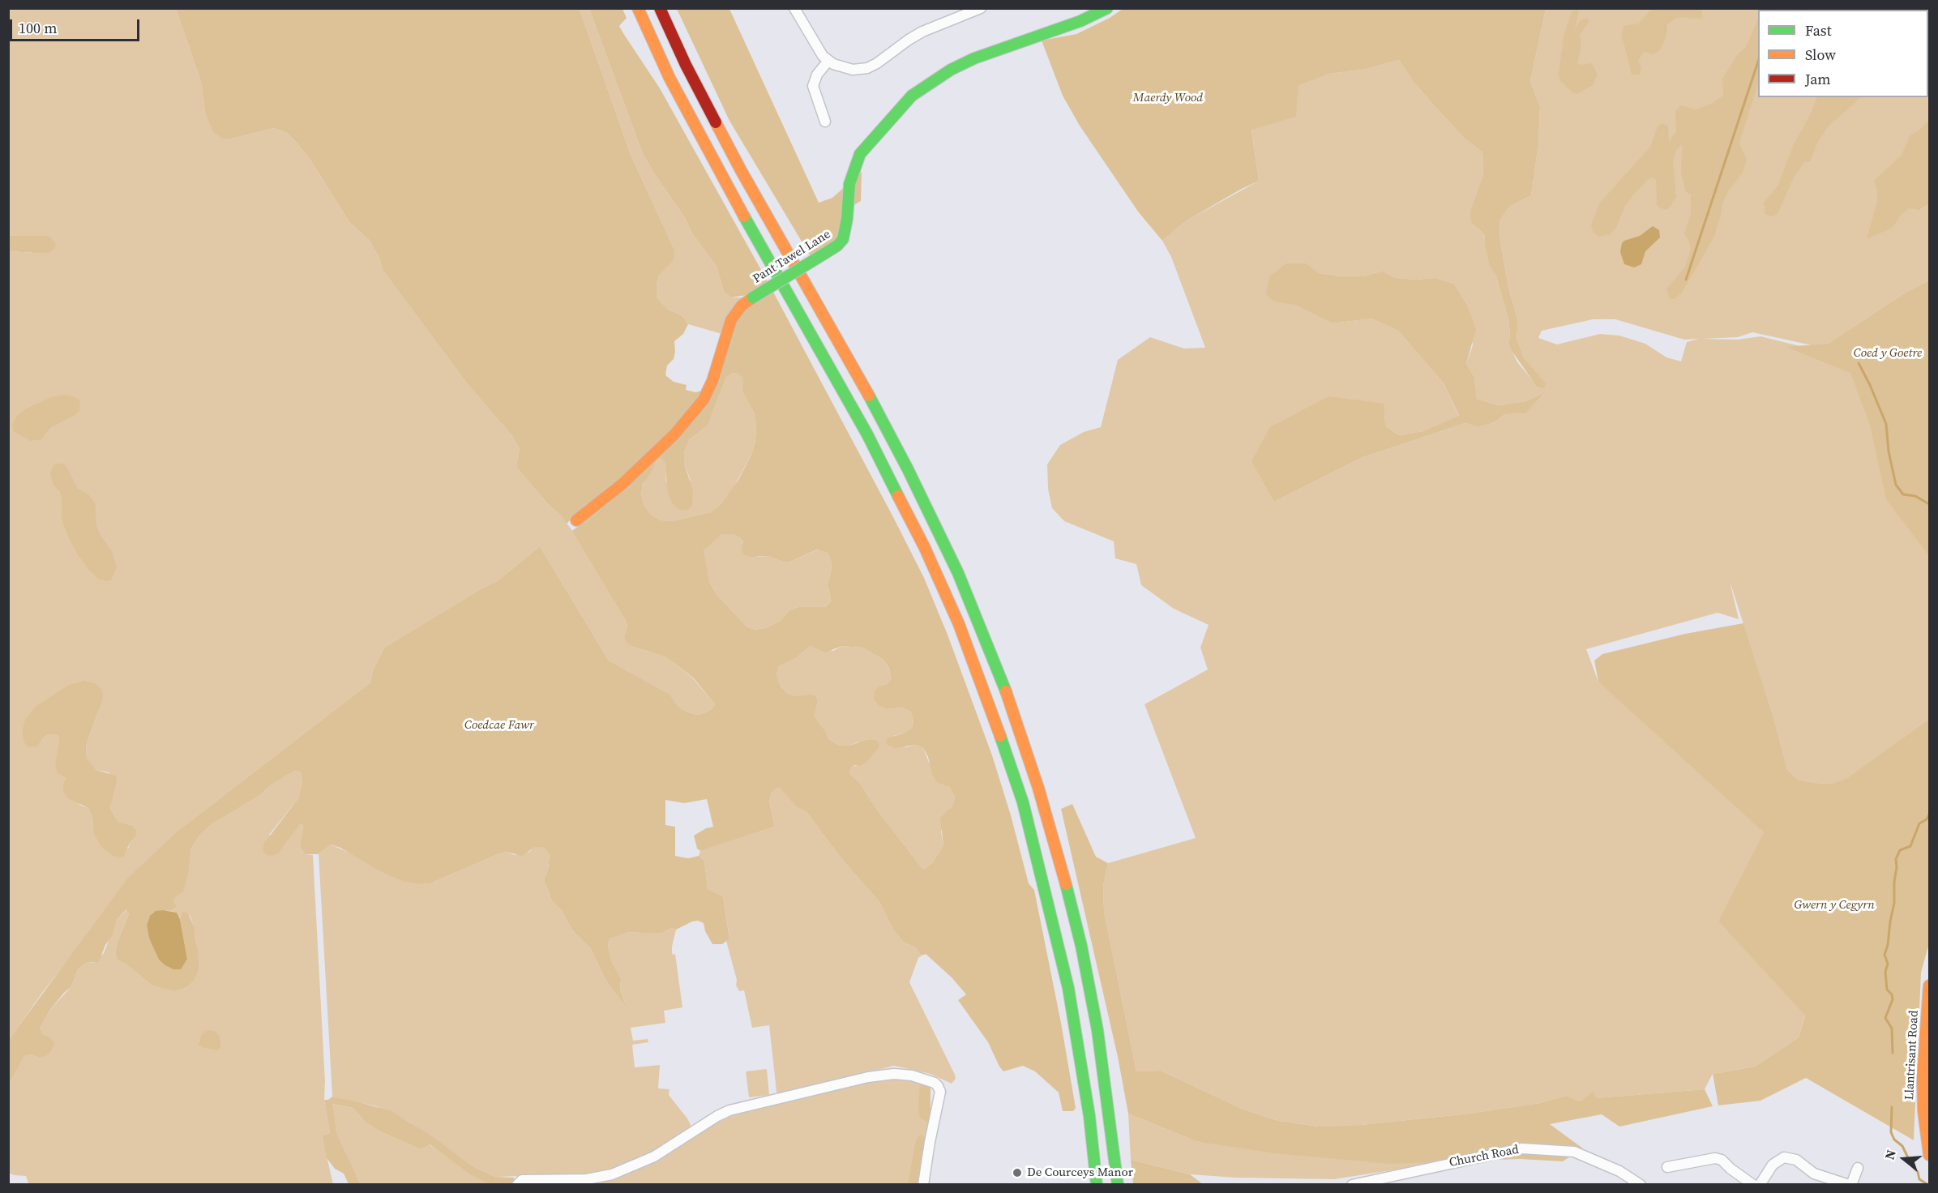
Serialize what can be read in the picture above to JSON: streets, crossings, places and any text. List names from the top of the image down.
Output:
{
  "streets": {
    "main road": ["Pant Tawel Lane", "Llantrisant Road"],
    "street": ["Church Road"]
  },
  "parks": [
    "Maerdy Wood",
    "Coed y Goetre",
    "Coedcae Fawr",
    "Gwern y Cegyrn"
  ],
  "places": ["De Courceys Manor"],
  "legend": ["Fast", "Slow", "Jam"],
  "scale_bar": "100 m",
  "north": "left"
}
